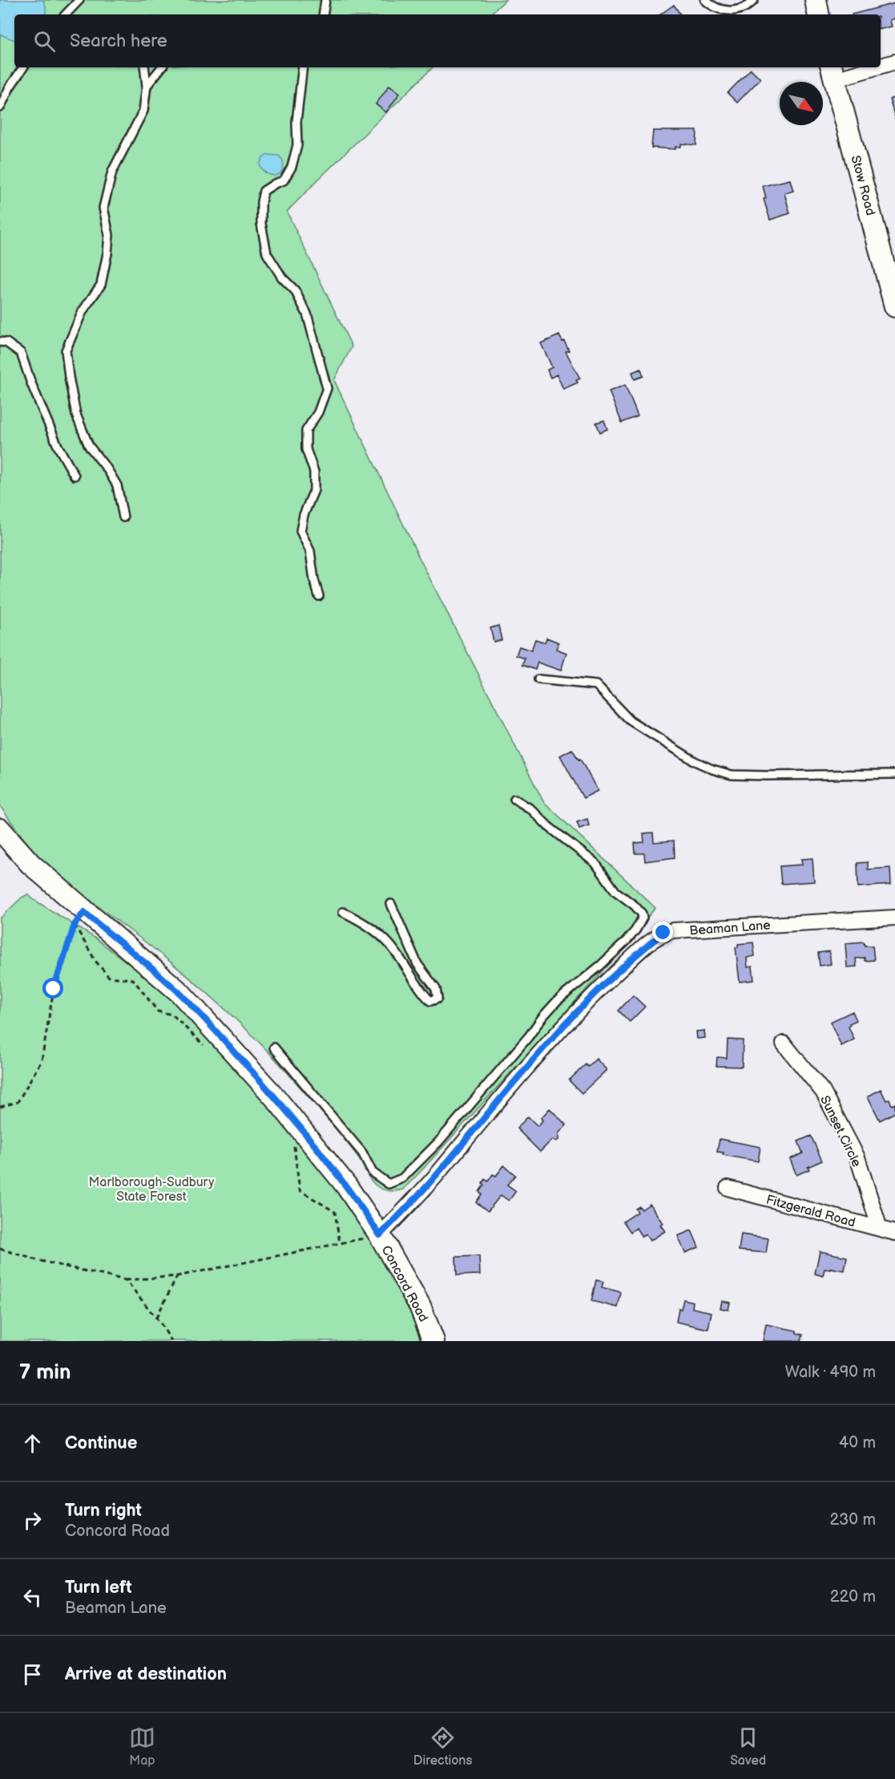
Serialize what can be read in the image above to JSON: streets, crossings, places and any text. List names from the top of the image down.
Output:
{
  "streets": {
    "street": [
      "Stow Road",
      "Beaman Lane",
      "Sunset Circle",
      "Fitzgerald Road",
      "Concord Road"
    ]
  },
  "crossings": [
    ["Beaman Lane", "Concord Road"],
    ["Sunset Circle", "Fitzgerald Road"]
  ],
  "parks": ["Marlborough-Sudbury State Forest"],
  "north": "bottom right",
  "page": {
    "search": "Search here",
    "heading": ["7 min", "Walk · 490 m"],
    "list": [
      ["Continue", "40 m"],
      ["Turn right", "Concord Road", "230 m"],
      ["Turn left", "Beaman Lane", "220 m"],
      "Arrive at destination"
    ],
    "nav": ["Map", "Directions", "Saved"]
  }
}
